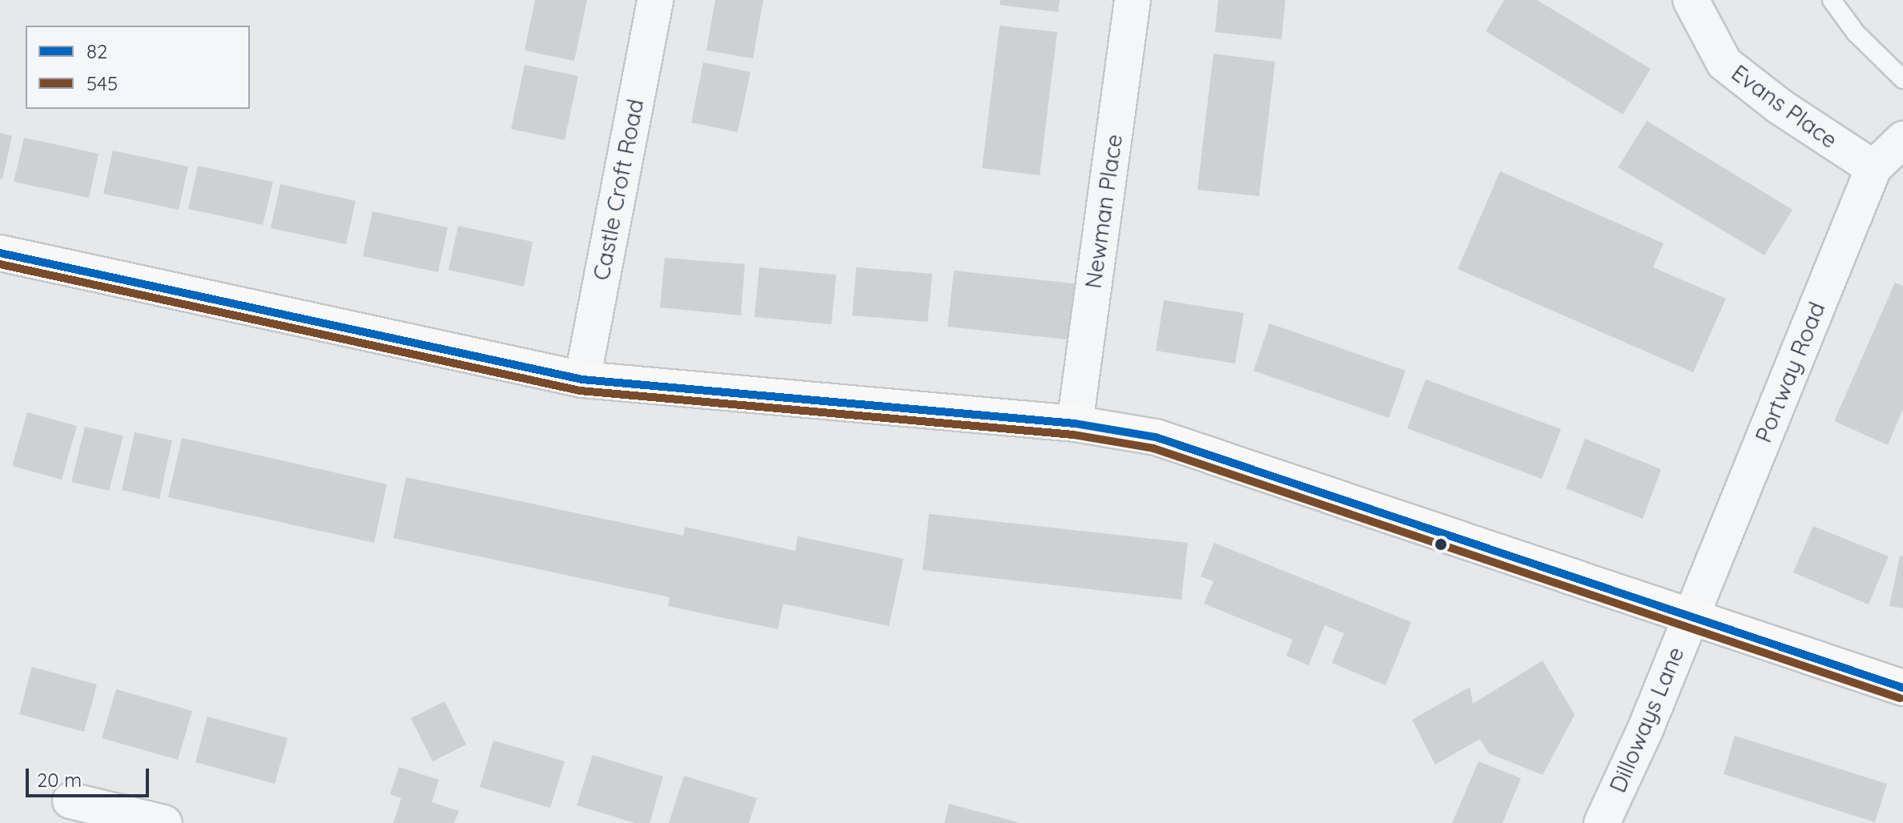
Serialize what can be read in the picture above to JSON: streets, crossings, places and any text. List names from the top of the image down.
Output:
{
  "streets": {
    "street": [
      "Evans Place",
      "Castle Croft Road",
      "Newman Place",
      "Portway Road",
      "Dilloways Lane"
    ]
  },
  "crossings": [
    ["Evans Place", "Portway Road"],
    ["Portway Road", "Dilloways Lane"]
  ],
  "lines": ["transit line 82", "transit line 545"],
  "legend": ["82", "545"],
  "scale_bar": "20 m"
}
